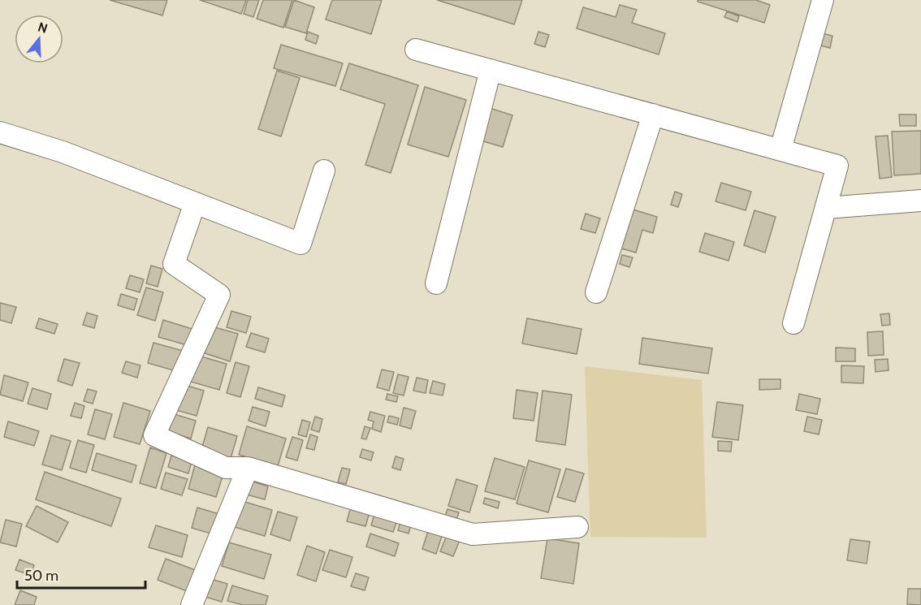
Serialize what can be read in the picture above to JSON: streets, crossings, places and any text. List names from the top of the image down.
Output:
{
  "scale_bar": "50 m",
  "north": "top"
}
